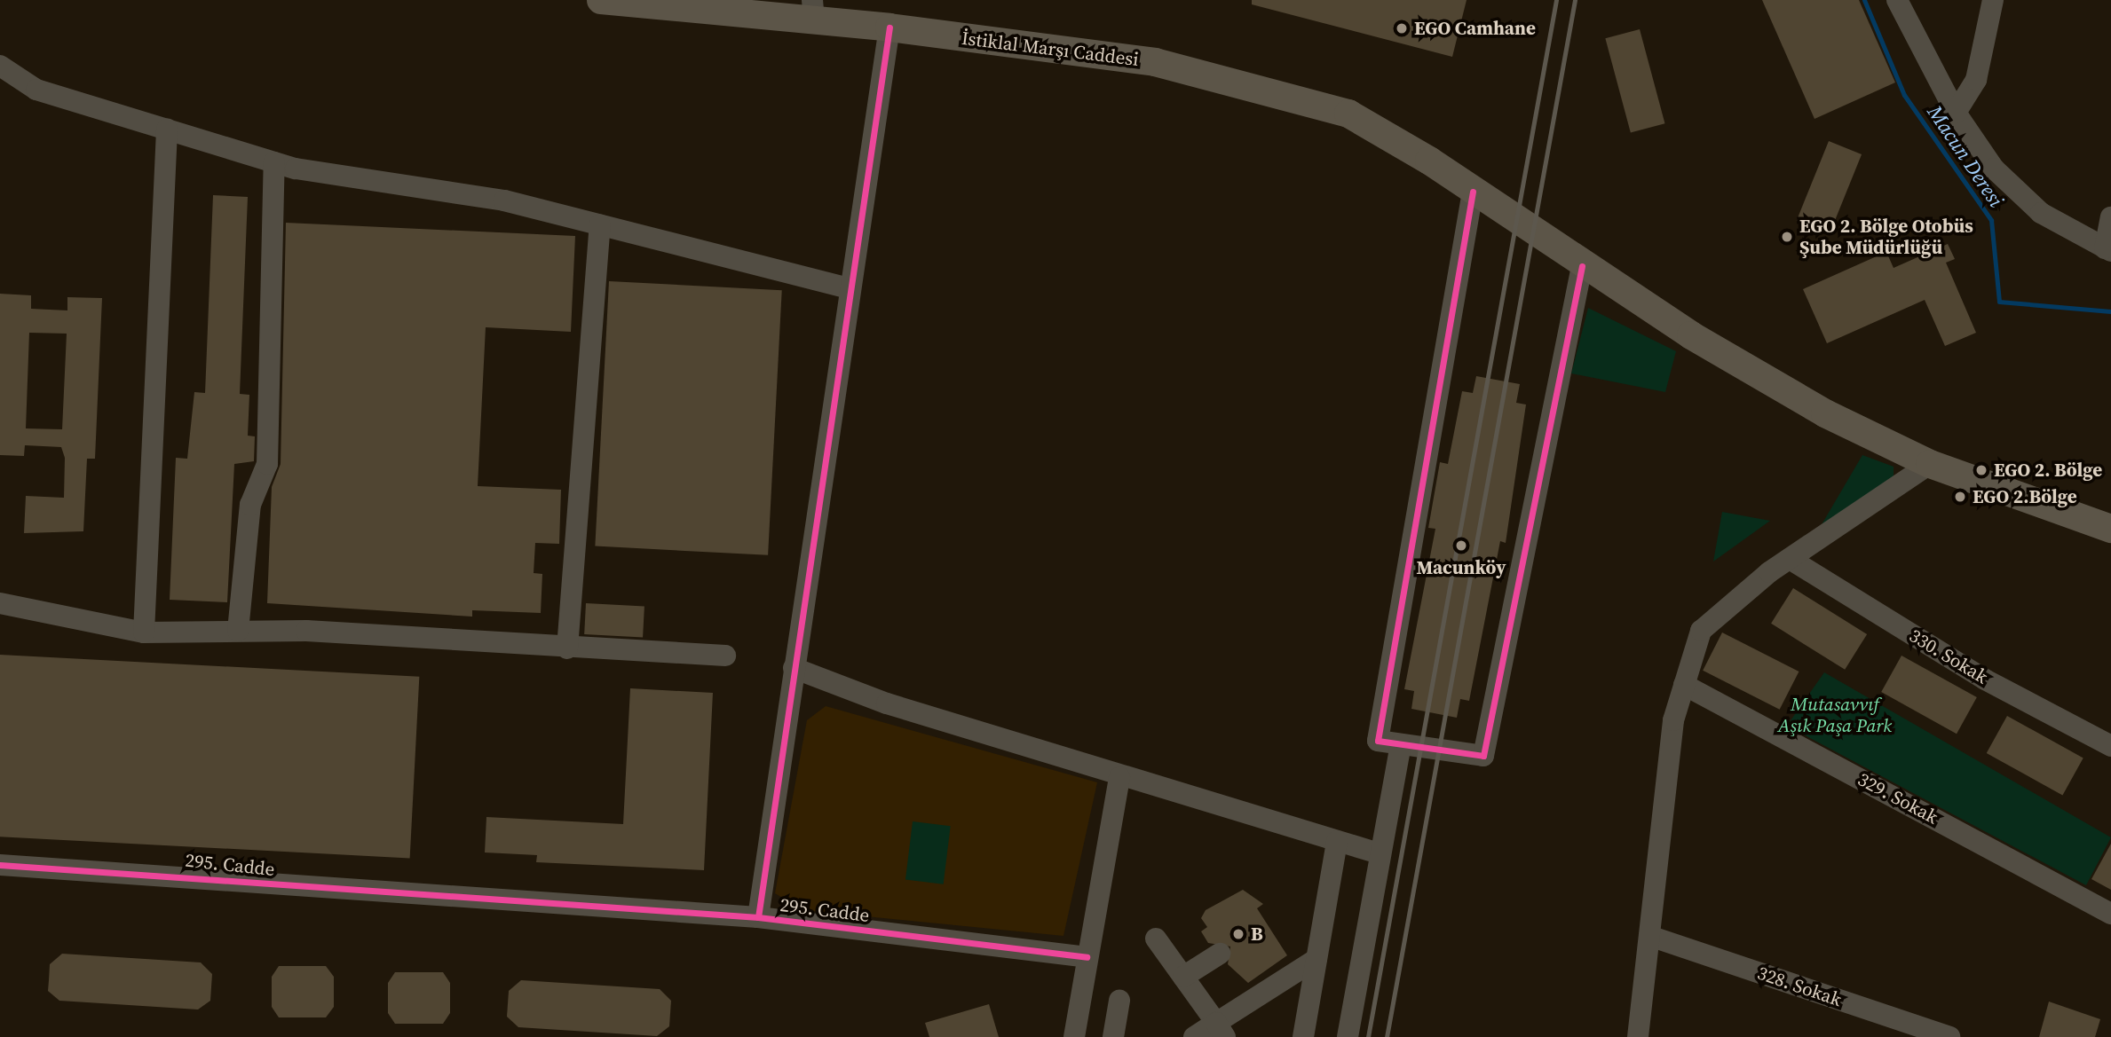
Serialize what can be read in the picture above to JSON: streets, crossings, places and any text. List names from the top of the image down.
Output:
{
  "streets": {
    "main road": ["İstiklal Marşı Caddesi"],
    "street": [
      "330. Sokak",
      "329. Sokak",
      "295. Cadde",
      "328. Sokak"
    ]
  },
  "water": ["Macun Deresi"],
  "parks": ["Mutasavvıf Aşık Paşa Park"],
  "places": [
    "EGO Camhane",
    "EGO 2. Bölge Otobüs Şube Müdürlüğü",
    "EGO 2. Bölge",
    "EGO 2.Bölge",
    "Macunköy",
    "B"
  ]
}
